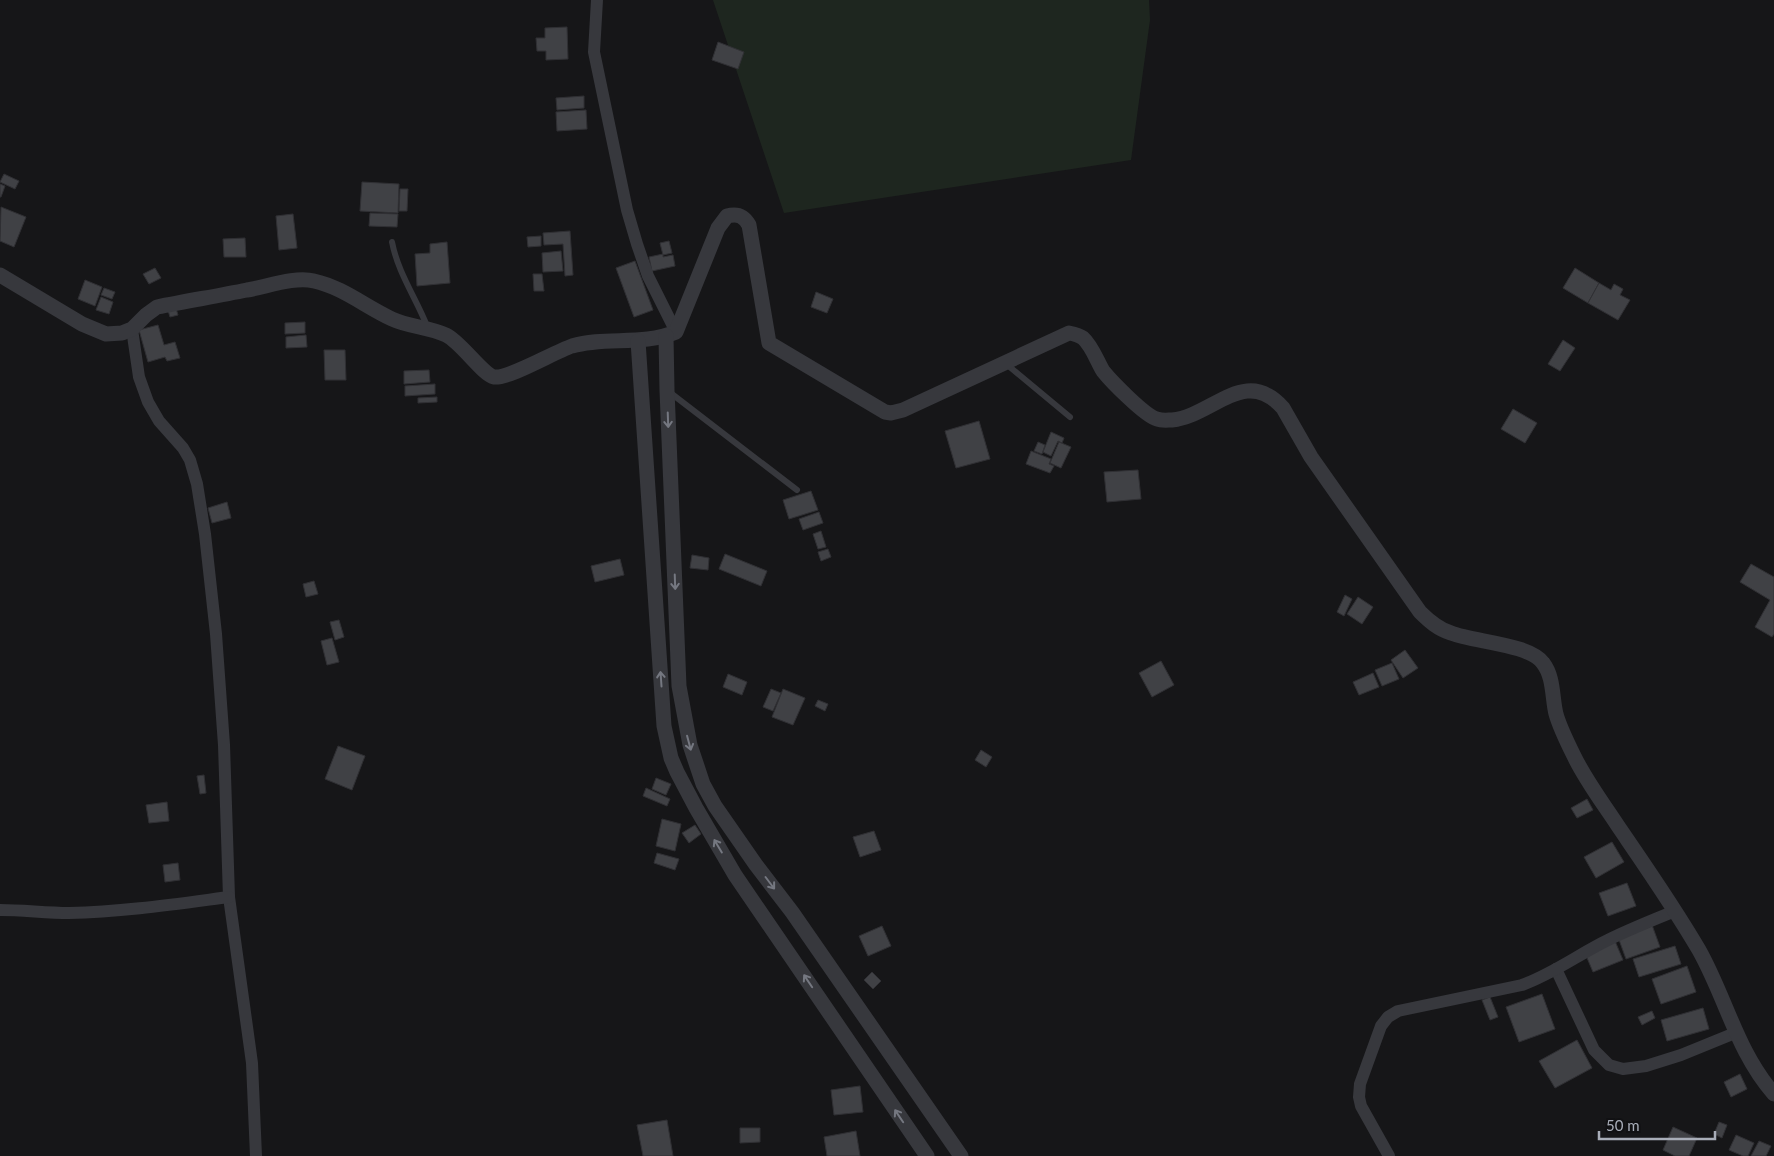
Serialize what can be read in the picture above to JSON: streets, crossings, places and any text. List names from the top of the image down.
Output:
{
  "scale_bar": "50 m"
}
